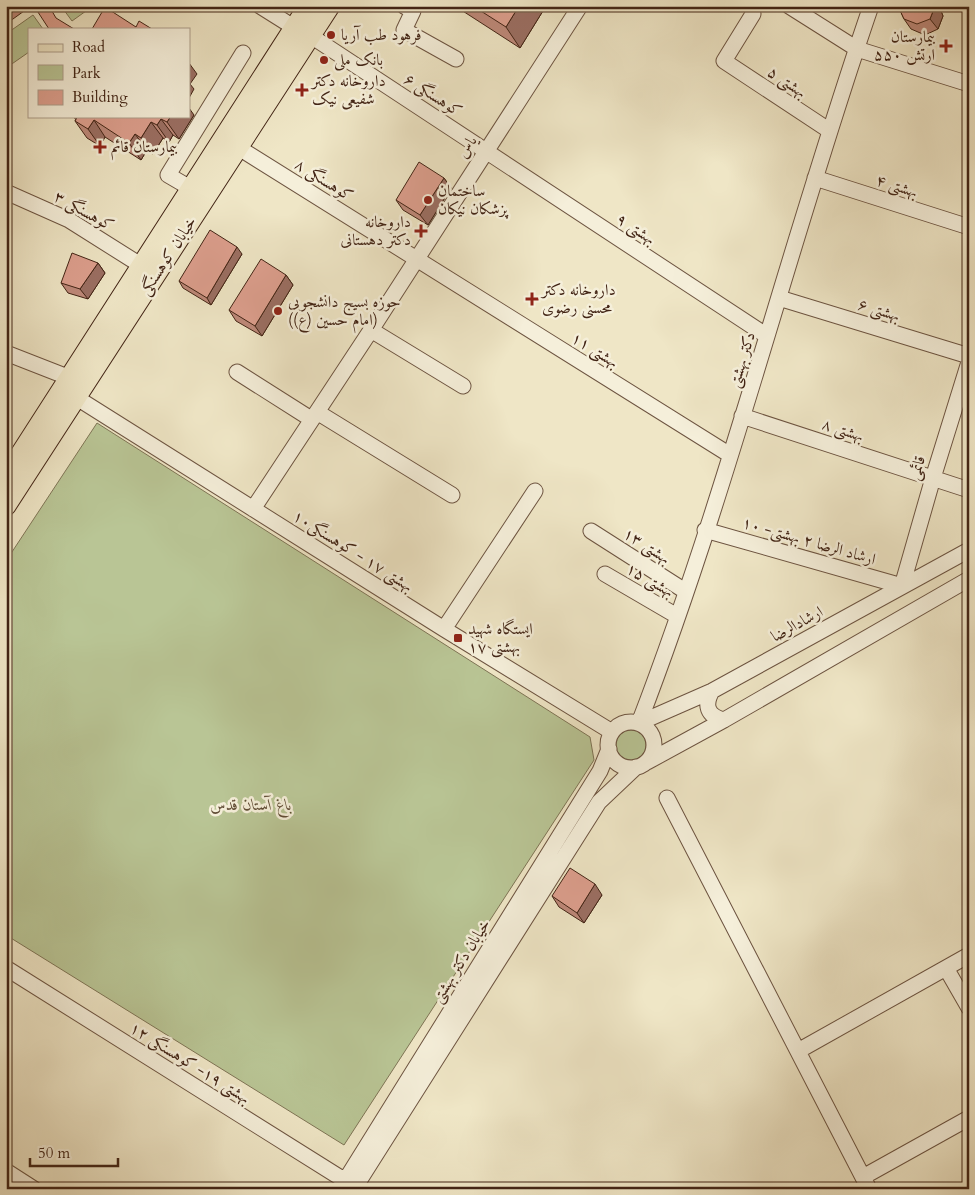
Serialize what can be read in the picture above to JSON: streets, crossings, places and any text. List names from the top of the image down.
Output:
{
  "streets": {
    "main road": ["خیابان کوهسنگی"],
    "street": [
      "بهشتی ۵",
      "کوهسنگی ۶",
      "یاس",
      "کوهسنگی ۸",
      "بهشتی ۴",
      "کوهسنگی ۳",
      "بهشتی ۹",
      "بهشتی ۶",
      "بهشتی ۱۱",
      "دکتر بهشتی",
      "بهشتی ۸",
      "قائمی",
      "ارشاد الرضا ۲ بهشتی- ۱۰",
      "بهشتی ۱۳",
      "بهشتی ۱۷ - کوهسنگی۱۰",
      "بهشتی ۱۵",
      "ارشادالرضا",
      "خیابان دکتر بهشتی",
      "بهشتی ۱۹- کوهسنگی ۱۲"
    ]
  },
  "crossings": [
    ["بهشتی ۵", "دکتر بهشتی"],
    ["کوهسنگی ۶", "یاس"],
    ["کوهسنگی ۶", "بهشتی ۹"],
    ["کوهسنگی ۶", "خیابان کوهسنگی"],
    ["یاس", "کوهسنگی ۸"],
    ["یاس", "بهشتی ۹"],
    ["یاس", "بهشتی ۱۱"],
    ["یاس", "بهشتی ۱۷ - کوهسنگی۱۰"],
    ["کوهسنگی ۸", "خیابان کوهسنگی"],
    ["کوهسنگی ۸", "بهشتی ۱۱"],
    ["بهشتی ۴", "دکتر بهشتی"],
    ["کوهسنگی ۳", "خیابان کوهسنگی"],
    ["بهشتی ۹", "دکتر بهشتی"],
    ["خیابان کوهسنگی", "بهشتی ۱۷ - کوهسنگی۱۰"],
    ["بهشتی ۶", "دکتر بهشتی"],
    ["بهشتی ۱۱", "دکتر بهشتی"],
    ["دکتر بهشتی", "بهشتی ۸"],
    ["دکتر بهشتی", "ارشاد الرضا ۲ بهشتی- ۱۰"],
    ["دکتر بهشتی", "بهشتی ۱۳"],
    ["دکتر بهشتی", "بهشتی ۱۷ - کوهسنگی۱۰"],
    ["دکتر بهشتی", "بهشتی ۱۵"],
    ["دکتر بهشتی", "ارشادالرضا"],
    ["دکتر بهشتی", "خیابان دکتر بهشتی"],
    ["بهشتی ۸", "قائمی"],
    ["قائمی", "ارشاد الرضا ۲ بهشتی- ۱۰"],
    ["قائمی", "ارشادالرضا"],
    ["ارشاد الرضا ۲ بهشتی- ۱۰", "ارشادالرضا"],
    ["بهشتی ۱۷ - کوهسنگی۱۰", "ارشادالرضا"],
    ["بهشتی ۱۷ - کوهسنگی۱۰", "خیابان دکتر بهشتی"],
    ["ارشادالرضا", "خیابان دکتر بهشتی"],
    ["خیابان دکتر بهشتی", "بهشتی ۱۹- کوهسنگی ۱۲"]
  ],
  "parks": ["باغ آستان قدس"],
  "places": {
    "other": [
      "فرهود طب آریا",
      "بانک ملی",
      "ساختمان پزشکان نیکان",
      "حوزه بسیج دانشجویی (امام حسین (ع))"
    ],
    "health": [
      "بیمارستان ۵۵۰ ارتش",
      "داروخانه دکتر شفیعی نیک",
      "بیمارستان قائم",
      "داروخانه دکتر دهستانی",
      "داروخانه دکتر محسنی رضوی"
    ],
    "transit": ["ایستگاه شهید بهشتی ۱۷"]
  },
  "legend": ["Road", "Park", "Building"],
  "scale_bar": "50 m"
}
